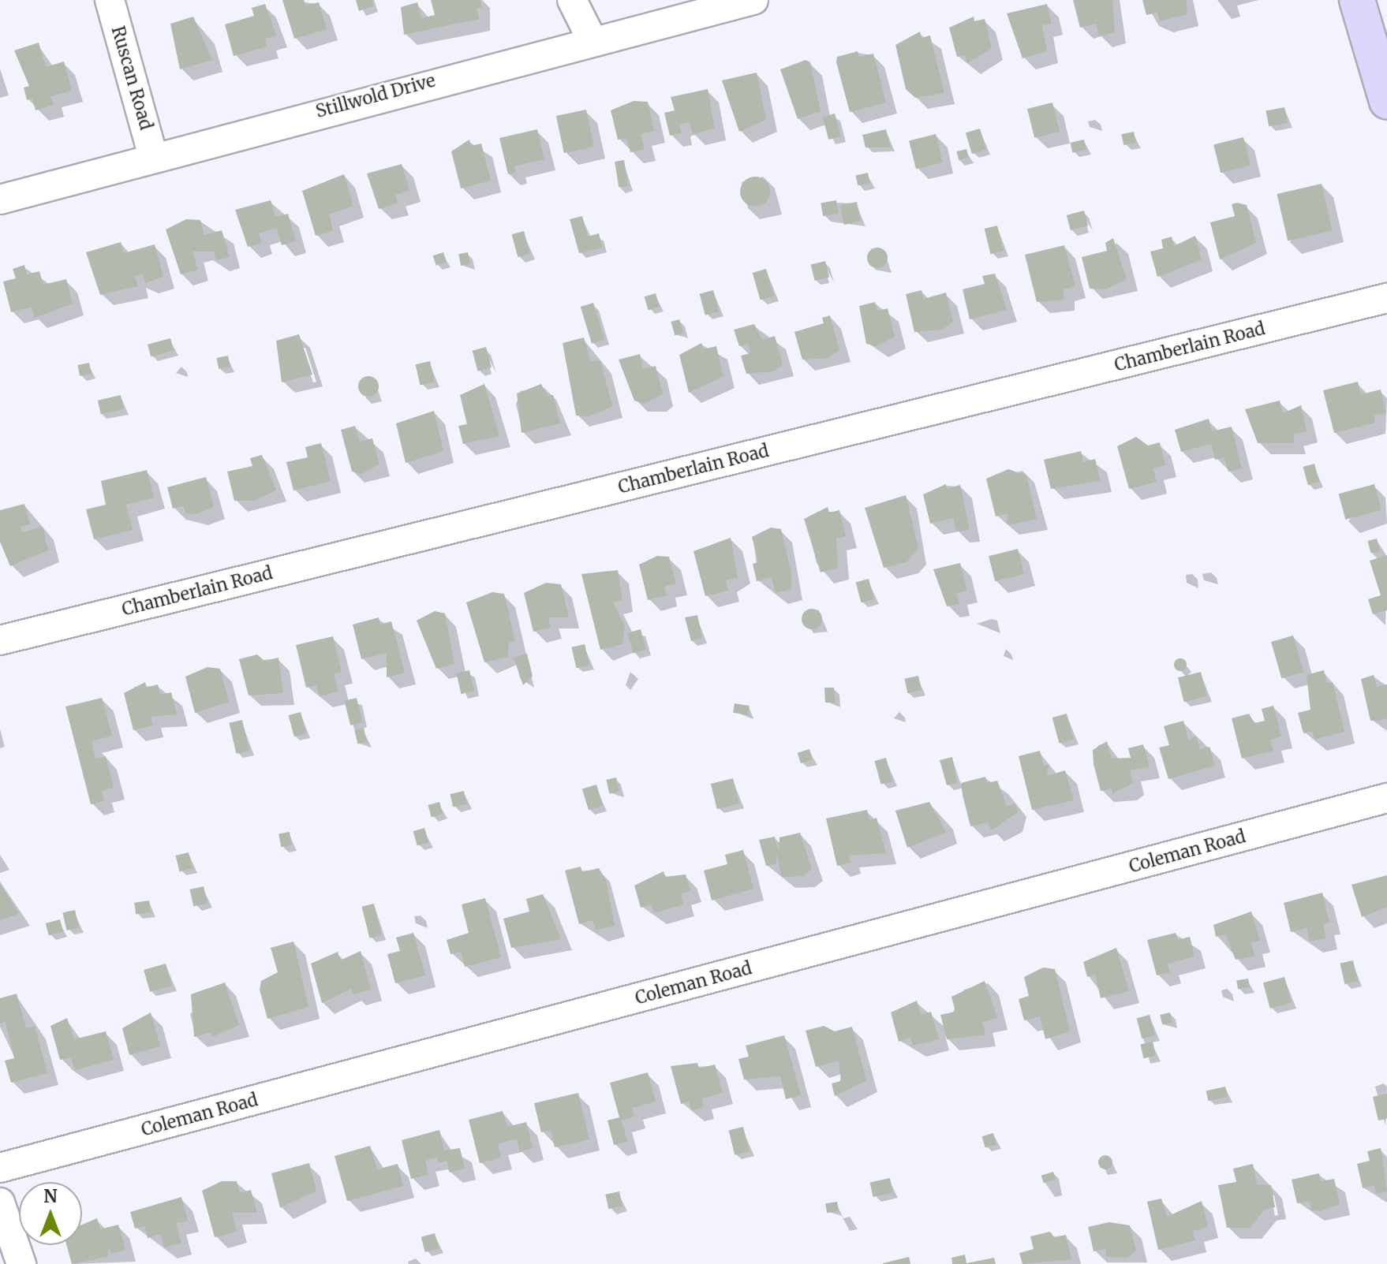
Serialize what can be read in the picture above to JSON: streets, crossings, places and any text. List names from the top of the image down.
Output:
{
  "streets": {
    "street": [
      "Ruscan Road",
      "Stillwold Drive",
      "Chamberlain Road",
      "Coleman Road"
    ]
  },
  "crossings": [
    ["Ruscan Road", "Stillwold Drive"]
  ],
  "north": "top"
}
